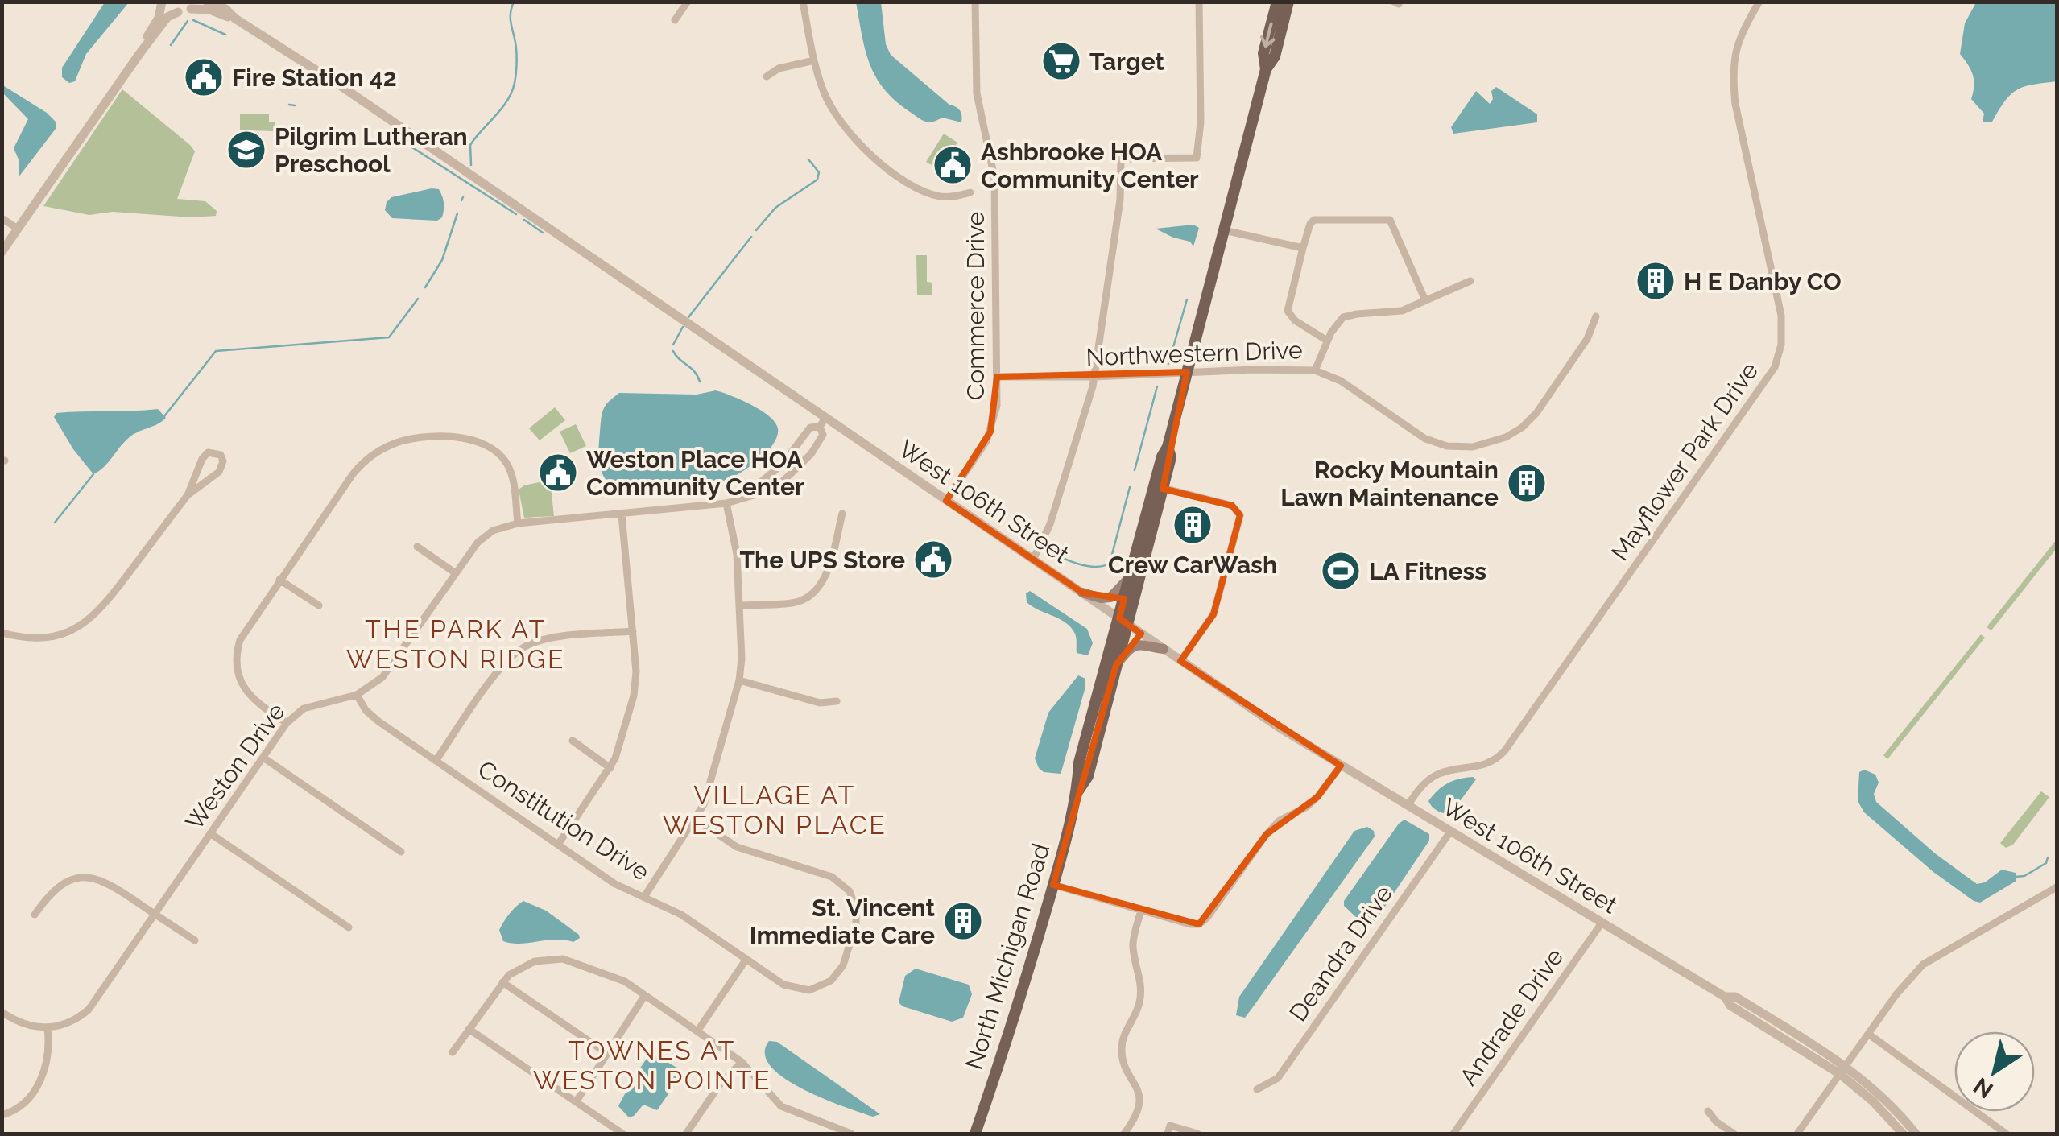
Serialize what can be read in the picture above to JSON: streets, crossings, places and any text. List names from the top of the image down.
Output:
{
  "streets": {
    "main road": ["North Michigan Road"],
    "street": [
      "Commerce Drive",
      "Northwestern Drive",
      "Mayflower Park Drive",
      "West 106th Street",
      "Weston Drive",
      "Constitution Drive",
      "Deandra Drive",
      "Andrade Drive"
    ]
  },
  "crossings": [
    ["Commerce Drive", "Northwestern Drive"],
    ["Commerce Drive", "West 106th Street"],
    ["Northwestern Drive", "North Michigan Road"],
    ["Mayflower Park Drive", "West 106th Street"],
    ["West 106th Street", "Weston Drive"],
    ["West 106th Street", "Deandra Drive"],
    ["West 106th Street", "North Michigan Road"],
    ["West 106th Street", "Andrade Drive"],
    ["Weston Drive", "Constitution Drive"]
  ],
  "districts": ["THE PARK AT WESTON RIDGE", "VILLAGE AT WESTON PLACE", "TOWNES AT WESTON POINTE"],
  "places": {
    "supermarket": ["Target"],
    "public building": [
      "Fire Station 42",
      "Ashbrooke HOA Community Center",
      "Weston Place HOA Community Center",
      "The UPS Store"
    ],
    "school or university": ["Pilgrim Lutheran Preschool"],
    "building": [
      "H E Danby CO",
      "Rocky Mountain Lawn Maintenance",
      "Crew CarWash",
      "St. Vincent Immediate Care"
    ],
    "sports": ["LA Fitness"]
  },
  "north": "bottom left"
}
